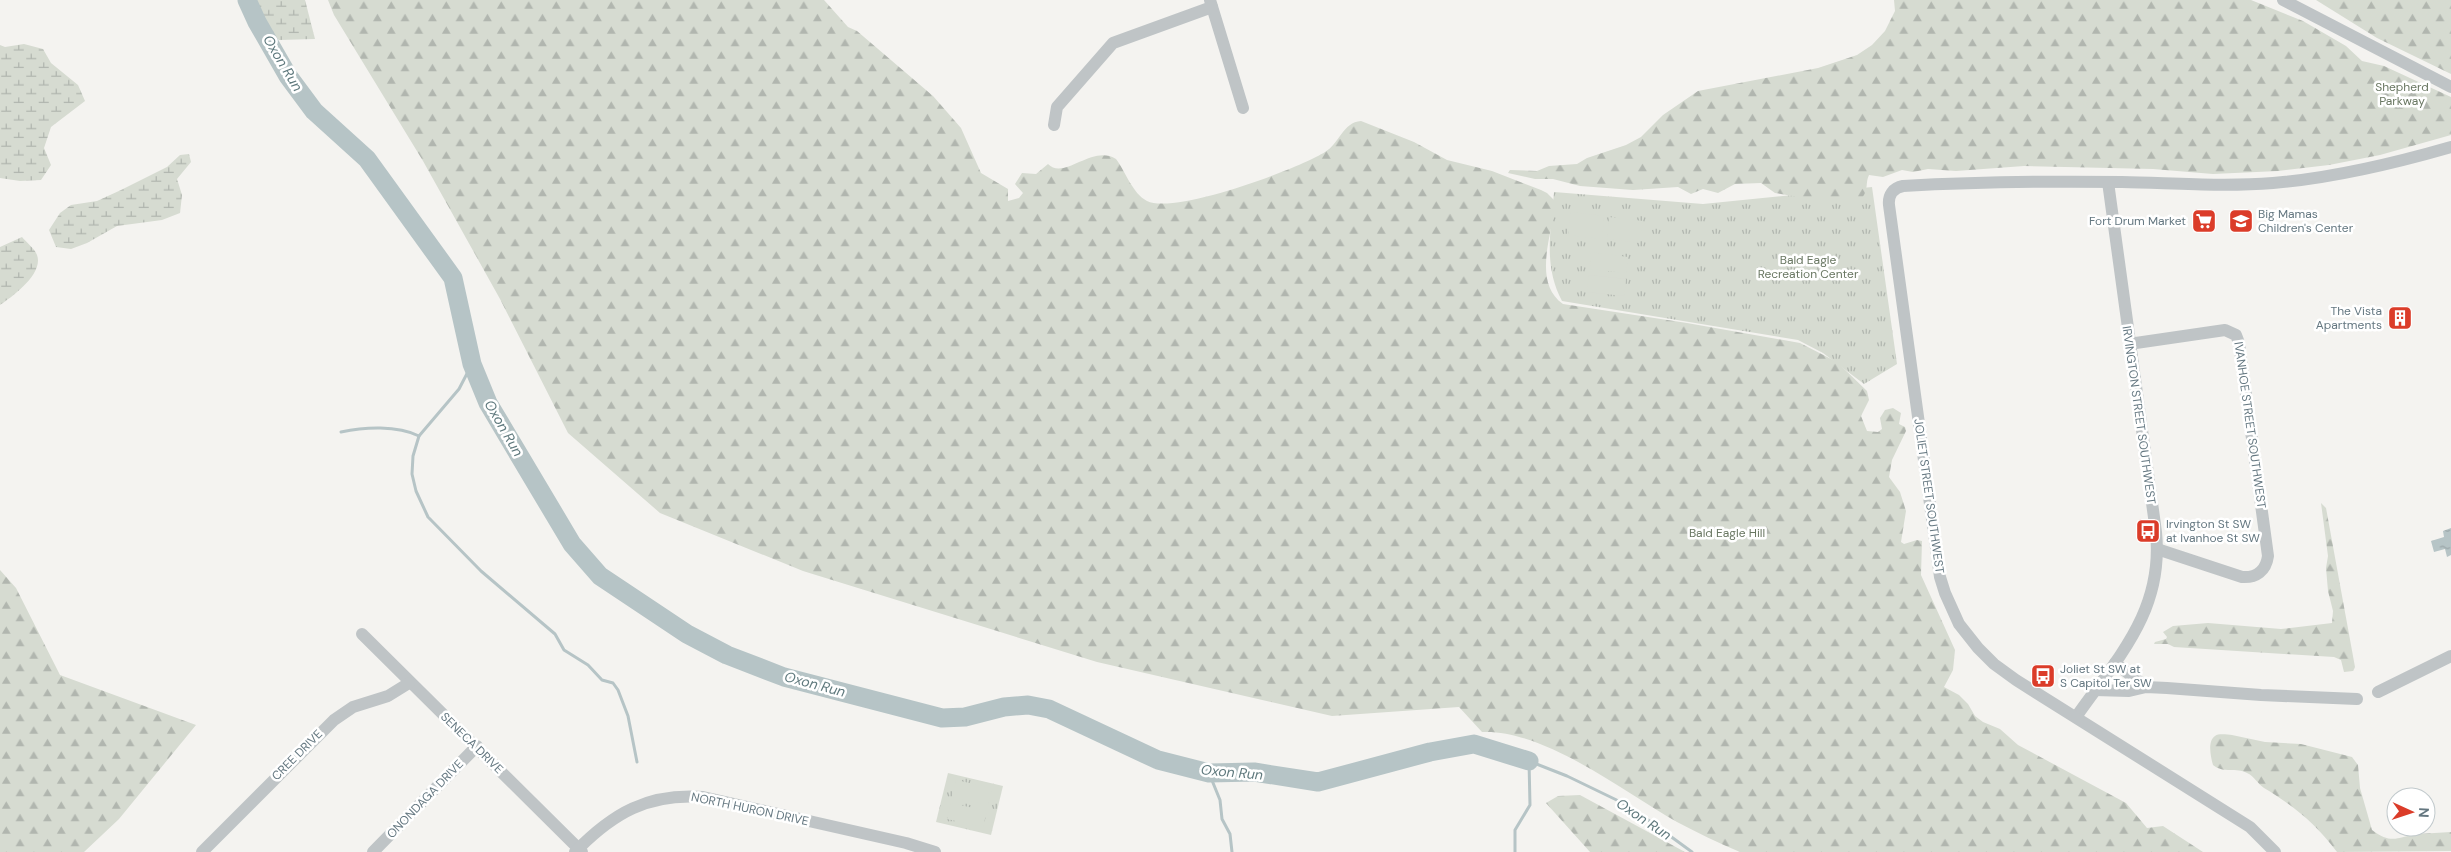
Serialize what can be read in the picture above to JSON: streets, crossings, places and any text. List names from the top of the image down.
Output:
{
  "streets": {
    "street": [
      "IRVINGTON STREET SOUTHWEST",
      "IVANHOE STREET SOUTHWEST",
      "JOLIET STREET SOUTHWEST",
      "SENECA DRIVE",
      "CREE DRIVE",
      "ONONDAGA DRIVE",
      "NORTH HURON DRIVE"
    ]
  },
  "crossings": [
    ["IRVINGTON STREET SOUTHWEST", "IVANHOE STREET SOUTHWEST"],
    ["IRVINGTON STREET SOUTHWEST", "JOLIET STREET SOUTHWEST"],
    ["SENECA DRIVE", "CREE DRIVE"],
    ["SENECA DRIVE", "ONONDAGA DRIVE"],
    ["SENECA DRIVE", "NORTH HURON DRIVE"]
  ],
  "water": ["Oxon Run"],
  "parks": ["Shepherd Parkway", "Bald Eagle Recreation Center", "Bald Eagle Hill"],
  "places": {
    "supermarket": ["Fort Drum Market"],
    "school or university": ["Big Mamas Children's Center"],
    "building": ["The Vista Apartments"],
    "bus stop": ["Irvington St SW at Ivanhoe St SW", "Joliet St SW at S Capitol Ter SW"]
  },
  "north": "right"
}
